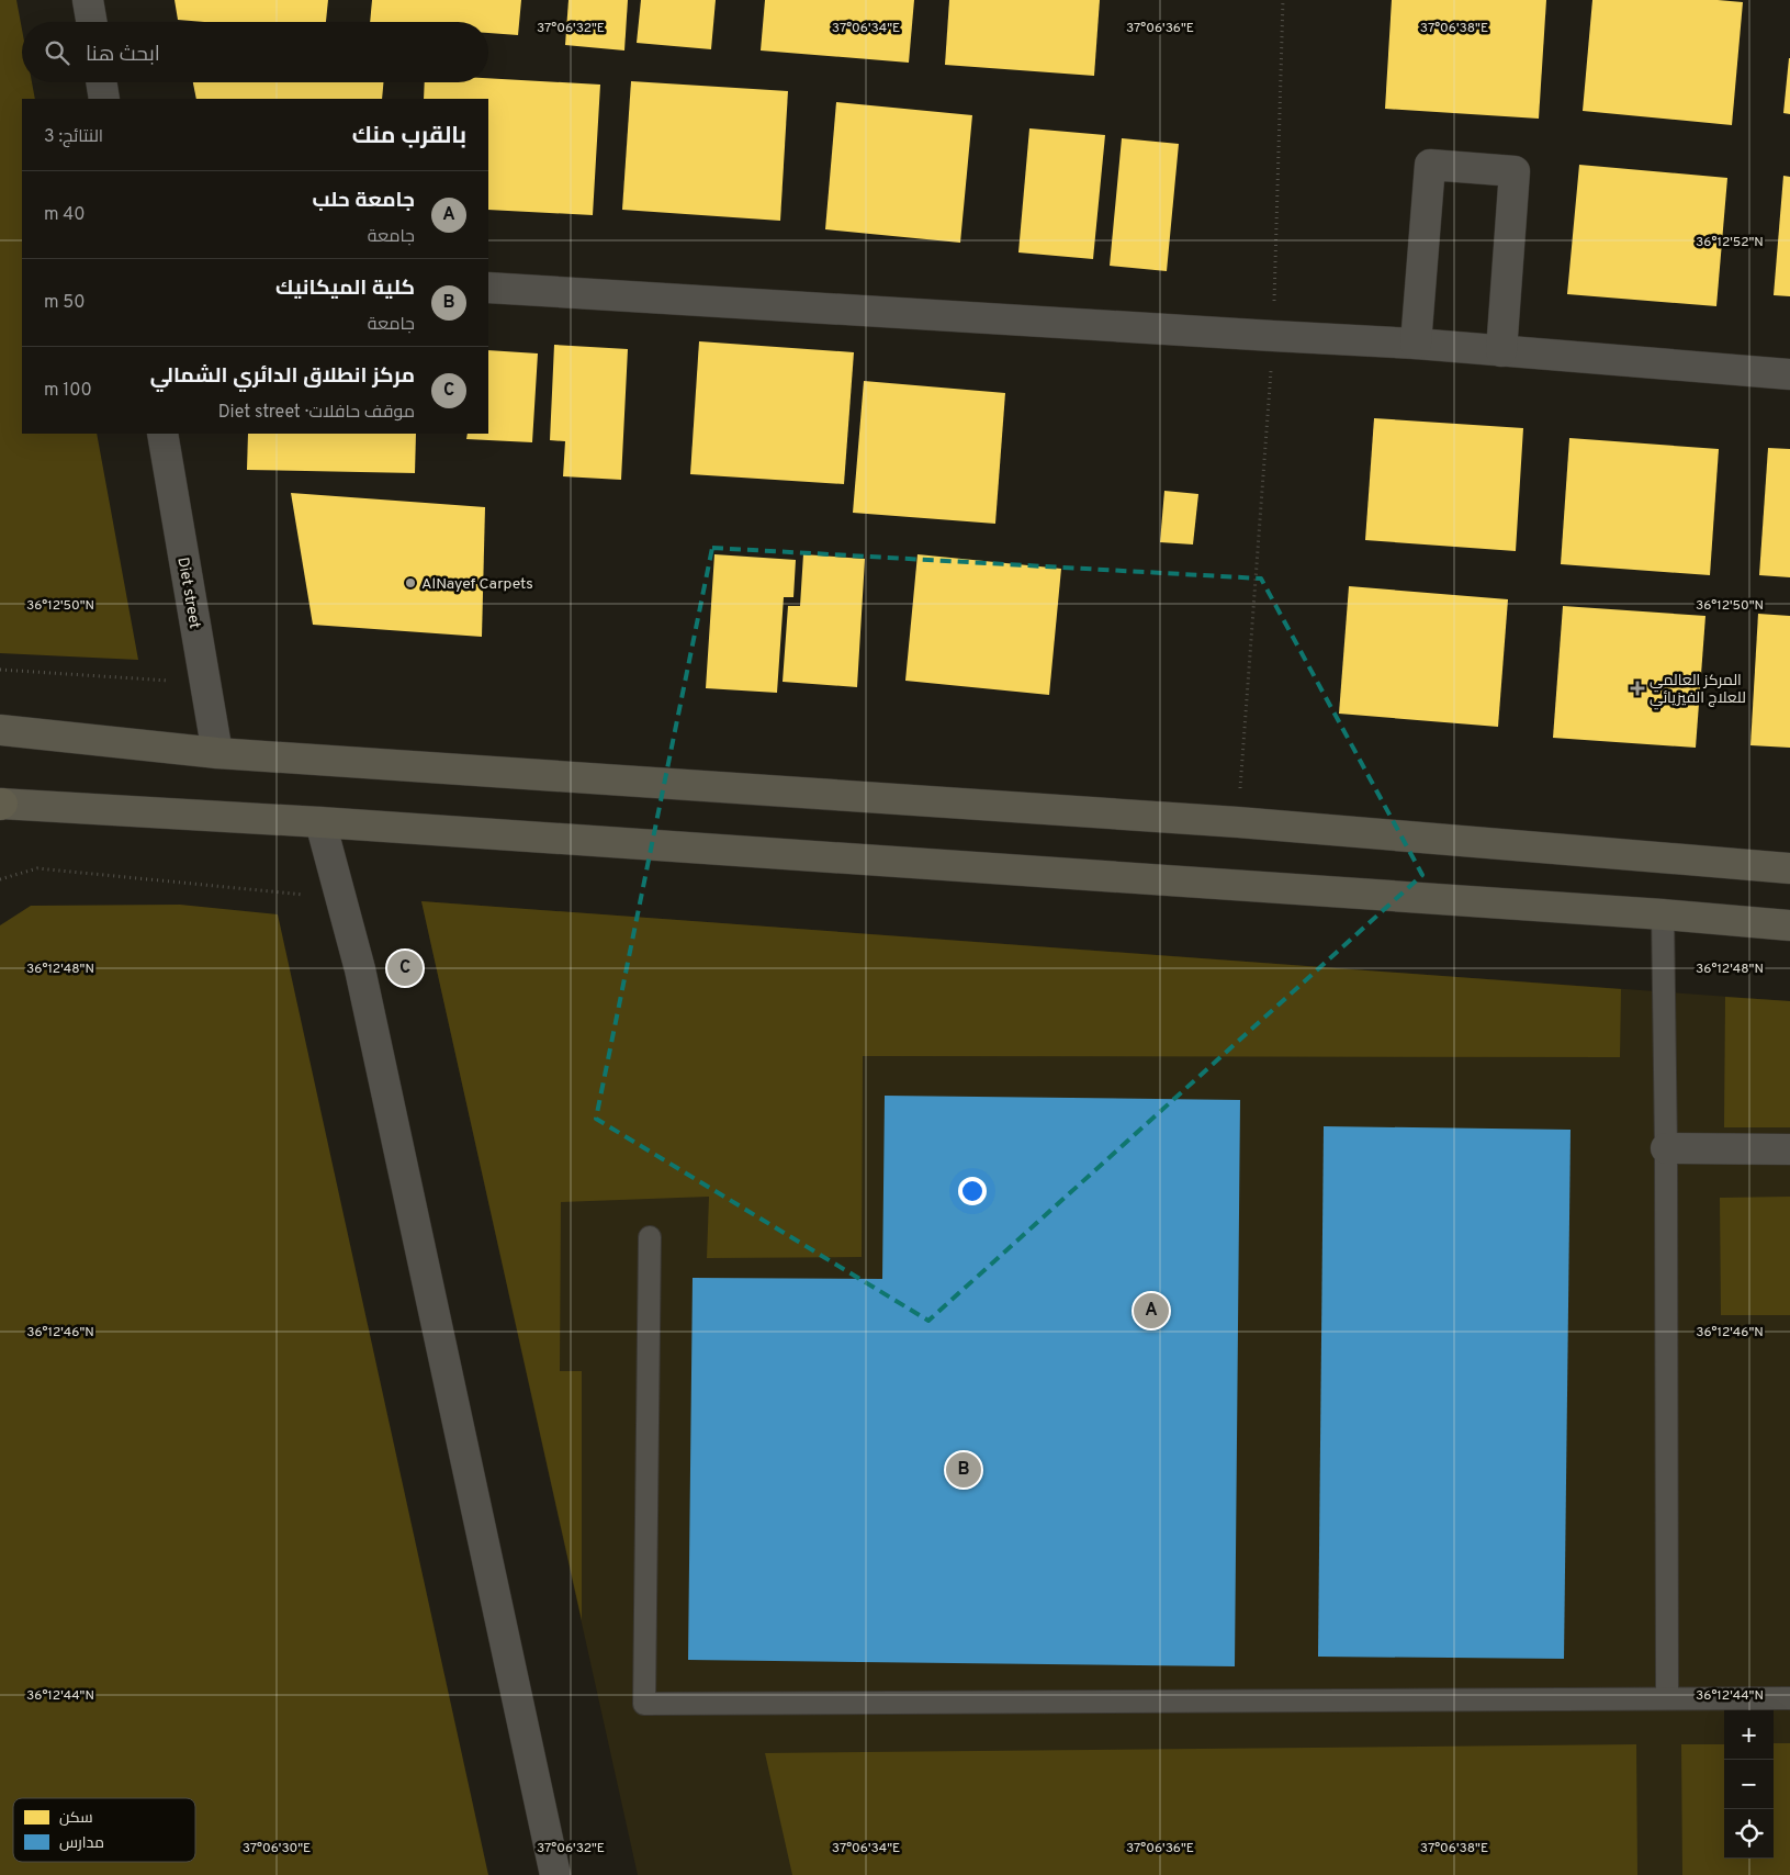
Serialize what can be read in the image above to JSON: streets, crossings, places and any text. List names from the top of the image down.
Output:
{
  "streets": {
    "street": ["Diet street"]
  },
  "places": {
    "other": ["AlNayef Carpets"],
    "health": ["المركز العالمي للعلاج الفيزيائي"]
  },
  "legend": ["سكن", "مدارس"],
  "page": {
    "search": "ابحث هنا",
    "heading": ["بالقرب منك", "النتائج: 3"],
    "list": [
      {
        "mark": "A",
        "name": "جامعة حلب",
        "note": "جامعة",
        "value": "40 m"
      },
      {
        "mark": "B",
        "name": "كلية الميكانيك",
        "note": "جامعة",
        "value": "50 m"
      },
      {
        "mark": "C",
        "name": "مركز انطلاق الدائري الشمالي",
        "note": "موقف حافلات · Diet street",
        "value": "100 m"
      }
    ],
    "pins": ["C", "A", "B"],
    "map_buttons": ["+", "−"]
  },
  "coordinates": [
    "37°06'32\"E",
    "37°06'34\"E",
    "37°06'36\"E",
    "37°06'38\"E",
    "36°12'52\"N",
    "36°12'50\"N",
    "36°12'48\"N",
    "36°12'46\"N",
    "36°12'44\"N",
    "37°06'30\"E"
  ]
}
